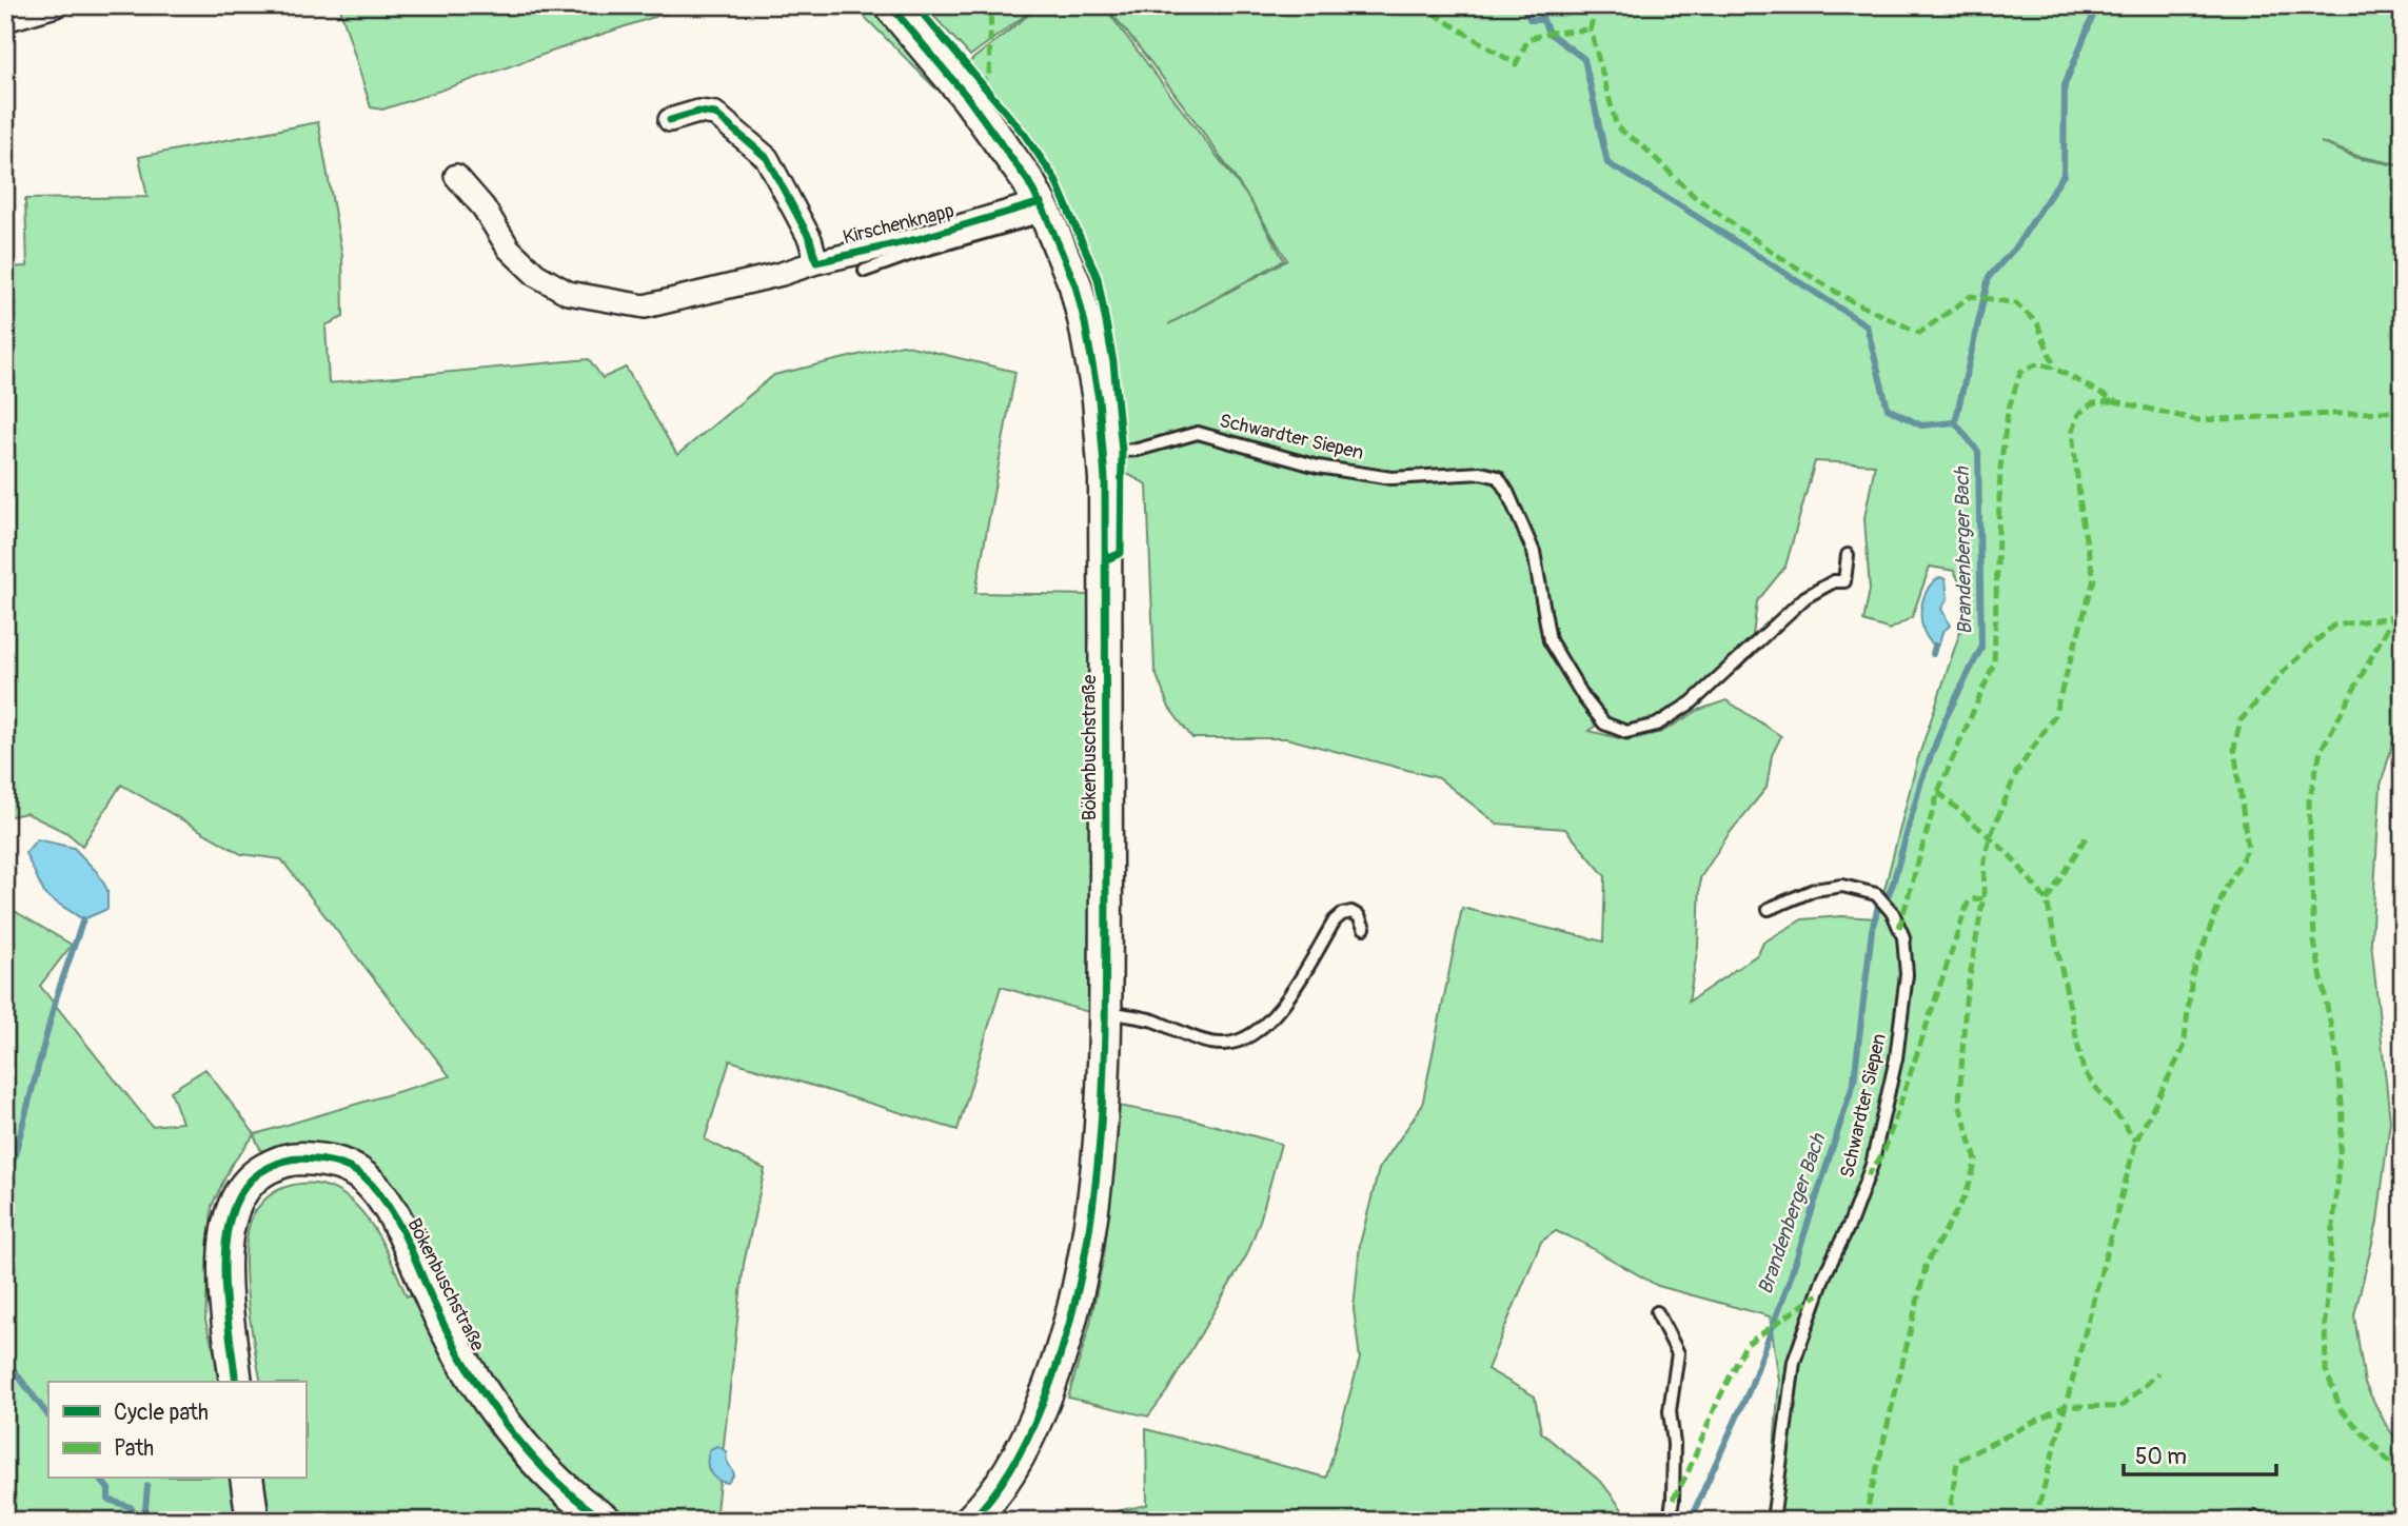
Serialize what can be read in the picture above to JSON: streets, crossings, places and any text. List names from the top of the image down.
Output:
{
  "streets": {
    "main road": ["Bökenbuschstraße"],
    "street": ["Kirschenknapp"],
    "lane": ["Schwardter Siepen"]
  },
  "crossings": [
    ["Kirschenknapp", "Bökenbuschstraße"],
    ["Schwardter Siepen", "Bökenbuschstraße"]
  ],
  "water": ["Brandenberger Bach"],
  "legend": ["Cycle path", "Path"],
  "scale_bar": "50 m"
}
